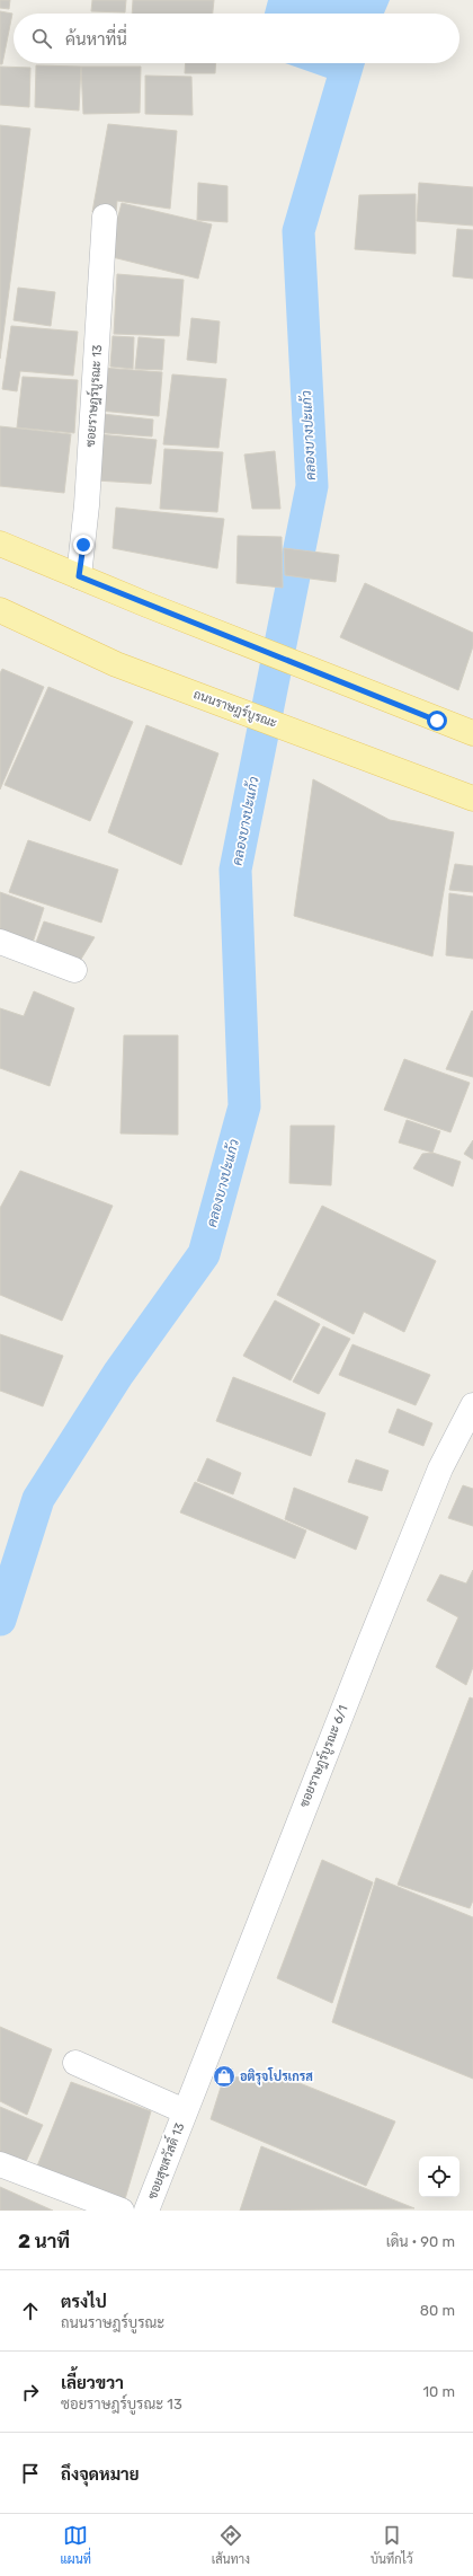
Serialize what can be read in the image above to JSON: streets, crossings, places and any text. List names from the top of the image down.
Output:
{
  "streets": {
    "main road": ["ถนนราษฎร์บูรณะ"],
    "street": ["ซอยราษฎร์บูรณะ 13", "ซอยราษฎร์บูรณะ 6/1", "ซอยสุขสวัสดิ์ 13"]
  },
  "crossings": [
    ["ซอยราษฎร์บูรณะ 6/1", "ซอยสุขสวัสดิ์ 13"]
  ],
  "water": ["คลองบางปะแก้ว"],
  "places": {
    "shop": ["อติรุจโปรเกรส"]
  },
  "page": {
    "search": "ค้นหาที่นี่",
    "heading": ["2 นาที", "เดิน · 90 m"],
    "list": [
      ["ตรงไป", "ถนนราษฎร์บูรณะ", "80 m"],
      ["เลี้ยวขวา", "ซอยราษฎร์บูรณะ 13", "10 m"],
      "ถึงจุดหมาย"
    ],
    "nav": ["แผนที่", "เส้นทาง", "บันทึกไว้"]
  }
}
